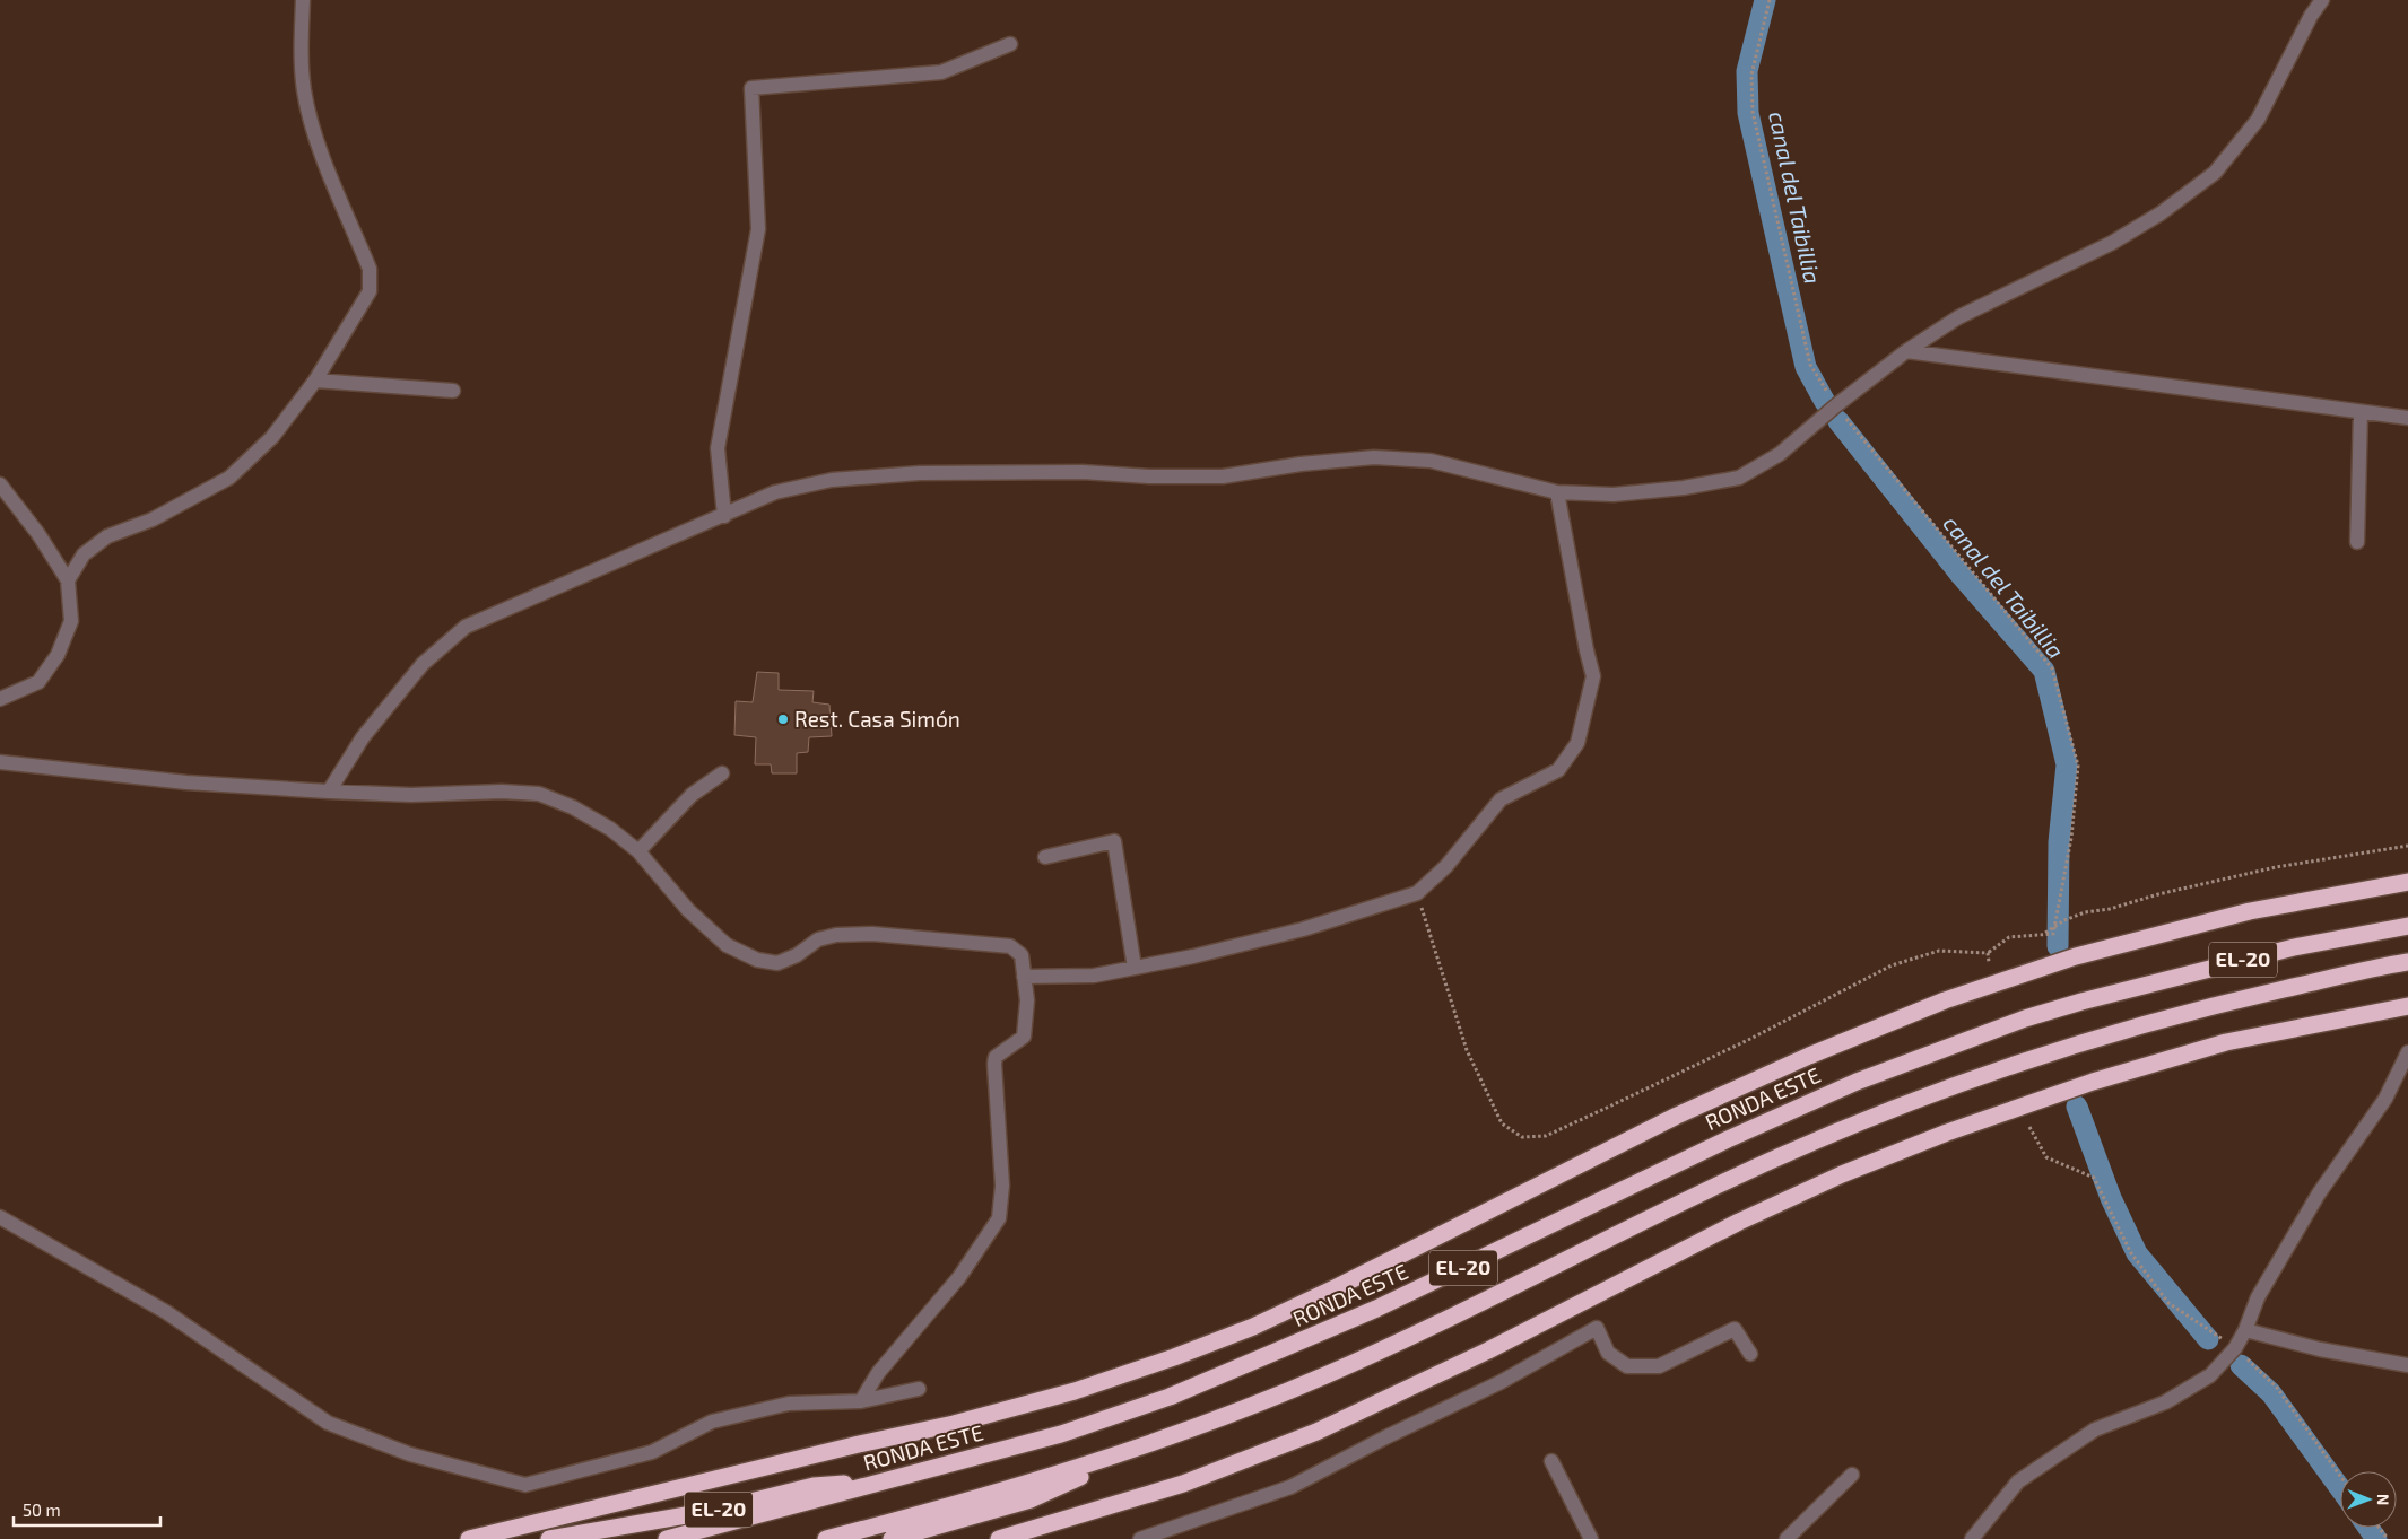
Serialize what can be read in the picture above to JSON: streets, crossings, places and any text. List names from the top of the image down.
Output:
{
  "streets": {
    "highway": ["EL-20", "RONDA ESTE"]
  },
  "crossings": [
    ["EL-20", "RONDA ESTE"]
  ],
  "water": ["canal del Taibillia"],
  "places": ["Rest. Casa Simón"],
  "scale_bar": "50 m",
  "north": "right"
}
